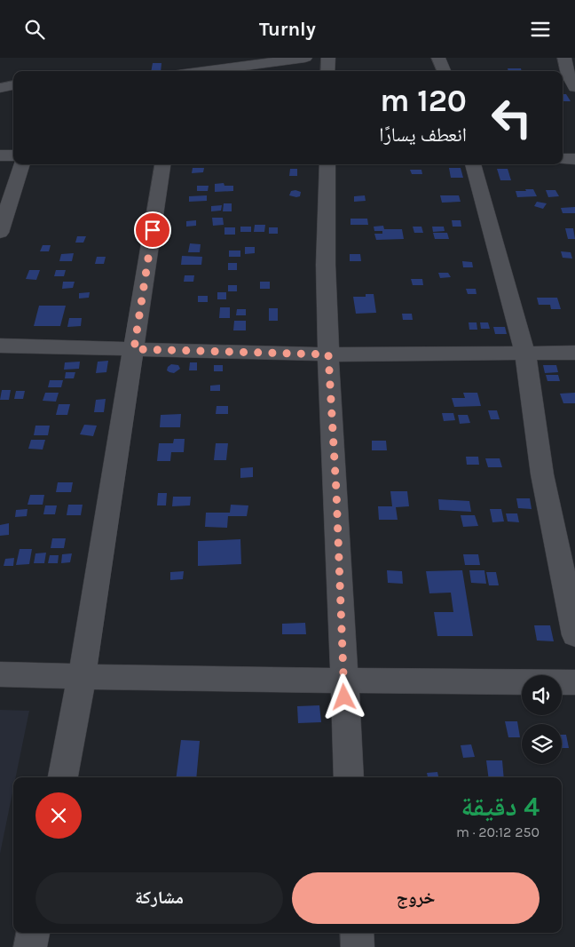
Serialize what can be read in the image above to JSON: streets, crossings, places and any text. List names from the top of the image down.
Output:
{
  "page": {
    "header": "Turnly",
    "turn": ["120 m", "انعطف يسارًا"],
    "heading": ["4 دقيقة", "250 m · 20:12"],
    "buttons": ["خروج", "مشاركة"]
  }
}
